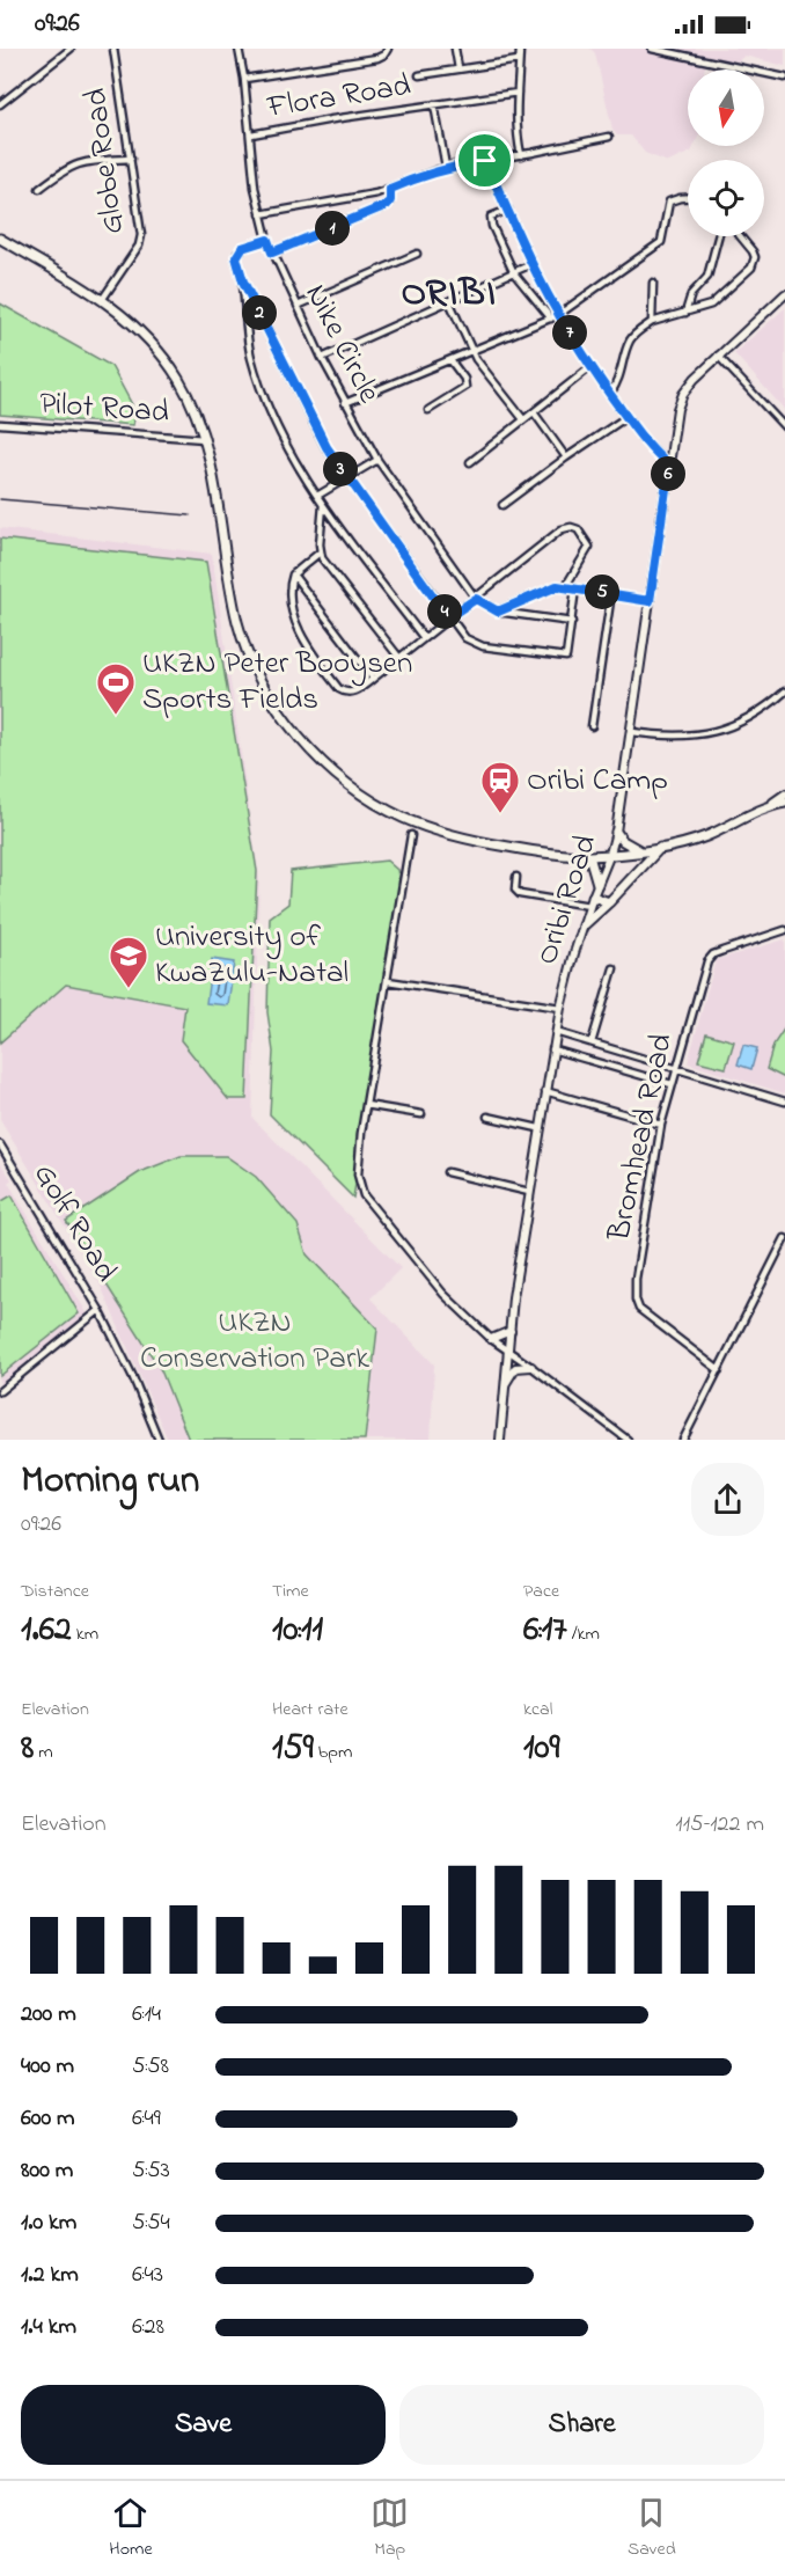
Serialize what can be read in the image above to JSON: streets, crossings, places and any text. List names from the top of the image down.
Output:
{
  "streets": {
    "street": [
      "Flora Road",
      "Globe Road",
      "Nike Circle",
      "Pilot Road",
      "Oribi Road",
      "Bromhead Road",
      "Golf Road"
    ]
  },
  "crossings": [
    ["Flora Road", "Nike Circle"]
  ],
  "districts": ["ORIBI"],
  "parks": ["UKZN Conservation Park"],
  "places": {
    "sports": ["UKZN Peter Booysen Sports Fields"],
    "station": ["Oribi Camp"],
    "school or university": ["University of KwaZulu-Natal"]
  },
  "north": "bottom",
  "page": {
    "status": "09:26",
    "pins": [
      "1",
      "2",
      "7",
      "3",
      "6",
      "5",
      "4"
    ],
    "heading": ["Morning run", "09:26"],
    "stats": [
      ["Distance", "1.62 km"],
      ["Time", "10:11"],
      ["Pace", "6:17 /km"],
      ["Elevation", "8 m"],
      ["Heart rate", "159 bpm"],
      ["kcal", "109"]
    ],
    "chart": ["Elevation", "115–122 m"],
    "list": [
      {
        "name": "200 m",
        "note": "6:14"
      },
      {
        "name": "400 m",
        "note": "5:58"
      },
      {
        "name": "600 m",
        "note": "6:49"
      },
      {
        "name": "800 m",
        "note": "5:53"
      },
      {
        "name": "1.0 km",
        "note": "5:54"
      },
      {
        "name": "1.2 km",
        "note": "6:43"
      },
      {
        "name": "1.4 km",
        "note": "6:28"
      }
    ],
    "buttons": ["Save", "Share"],
    "tabs": ["Home", "Map", "Saved"]
  }
}
